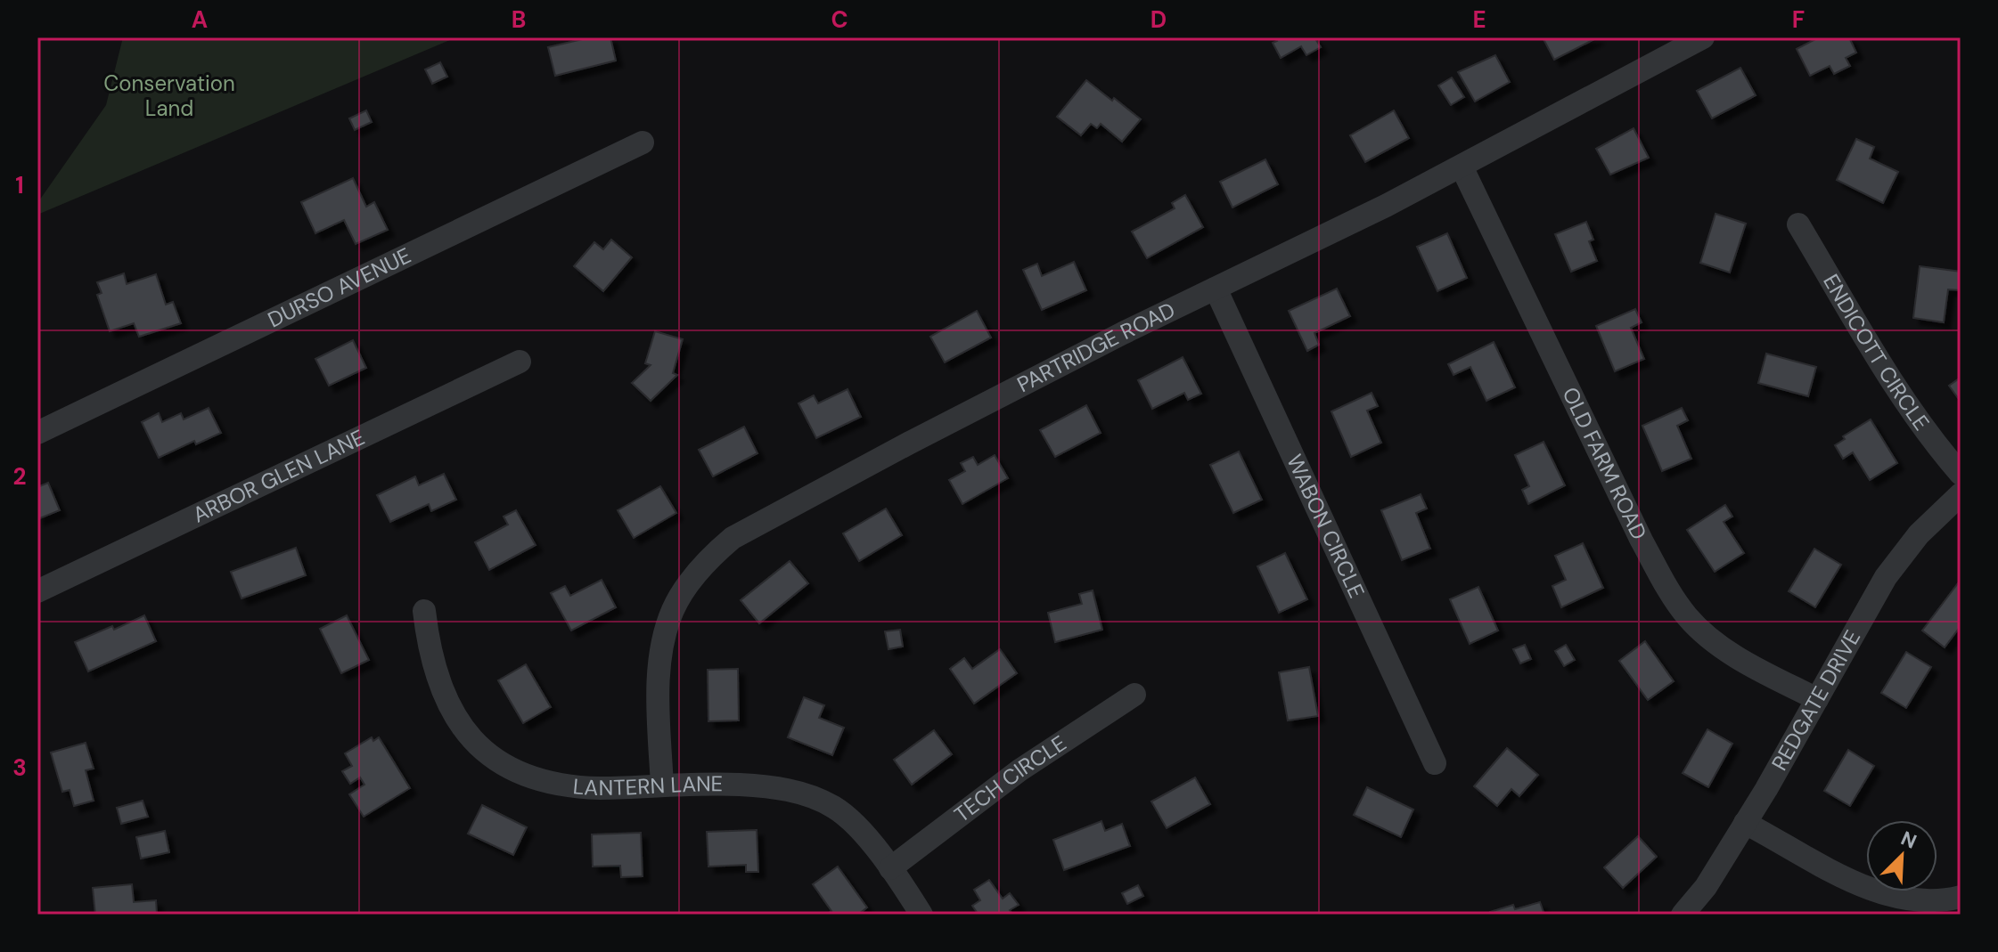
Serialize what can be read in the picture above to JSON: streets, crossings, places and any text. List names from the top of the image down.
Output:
{
  "streets": {
    "street": [
      "DURSO AVENUE",
      "PARTRIDGE ROAD",
      "ENDICOTT CIRCLE",
      "OLD FARM ROAD",
      "ARBOR GLEN LANE",
      "WABON CIRCLE",
      "REDGATE DRIVE",
      "TECH CIRCLE",
      "LANTERN LANE"
    ]
  },
  "crossings": [
    ["PARTRIDGE ROAD", "OLD FARM ROAD"],
    ["PARTRIDGE ROAD", "WABON CIRCLE"],
    ["PARTRIDGE ROAD", "LANTERN LANE"],
    ["OLD FARM ROAD", "REDGATE DRIVE"],
    ["TECH CIRCLE", "LANTERN LANE"]
  ],
  "parks": ["Conservation Land"],
  "north": "top right",
  "grid": {
    "columns": [
      "A",
      "B",
      "C",
      "D",
      "E",
      "F"
    ],
    "rows": ["1", "2", "3"]
  }
}
